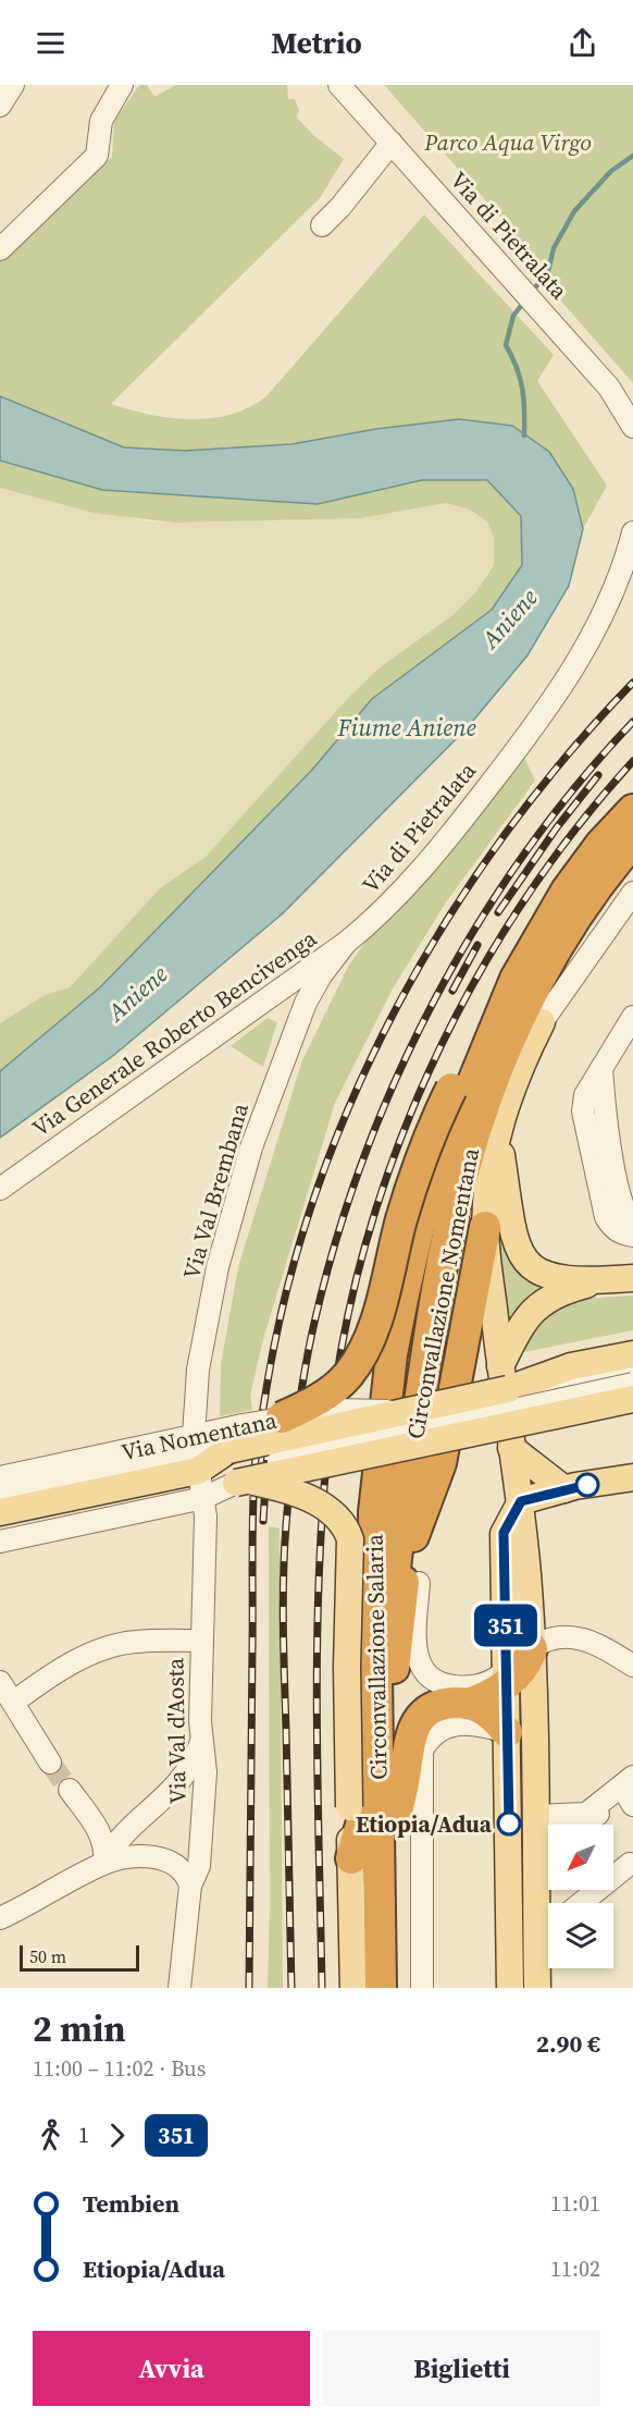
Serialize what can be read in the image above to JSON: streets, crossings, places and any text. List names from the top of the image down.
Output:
{
  "streets": {
    "highway": ["Circonvallazione Nomentana", "Circonvallazione Salaria"],
    "main road": ["Via Nomentana"],
    "street": [
      "Via di Pietralata",
      "Via Generale Roberto Bencivenga",
      "Via Val Brembana",
      "Via Val d'Aosta"
    ]
  },
  "crossings": [
    ["Via di Pietralata", "Via Generale Roberto Bencivenga"],
    ["Via di Pietralata", "Via Val Brembana"],
    ["Via Generale Roberto Bencivenga", "Via Val Brembana"],
    ["Via Val Brembana", "Via Nomentana"],
    ["Via Val Brembana", "Via Val d'Aosta"],
    ["Circonvallazione Nomentana", "Via Nomentana"],
    ["Circonvallazione Nomentana", "Circonvallazione Salaria"],
    ["Via Nomentana", "Via Val d'Aosta"]
  ],
  "water": ["Aniene", "Fiume Aniene"],
  "parks": ["Parco Aqua Virgo"],
  "places": ["Etiopia/Adua"],
  "lines": ["bus line 351"],
  "scale_bar": "50 m",
  "north": "bottom left",
  "page": {
    "header": "Metrio",
    "on_map": "351",
    "scale": "50 m",
    "heading": ["2 min", "11:00 – 11:02 · Bus", "2.90 €"],
    "legs": ["1", "351"],
    "list": [
      {
        "name": "Tembien",
        "value": "11:01"
      },
      {
        "name": "Etiopia/Adua",
        "value": "11:02"
      }
    ],
    "buttons": ["Avvia", "Biglietti"]
  }
}
